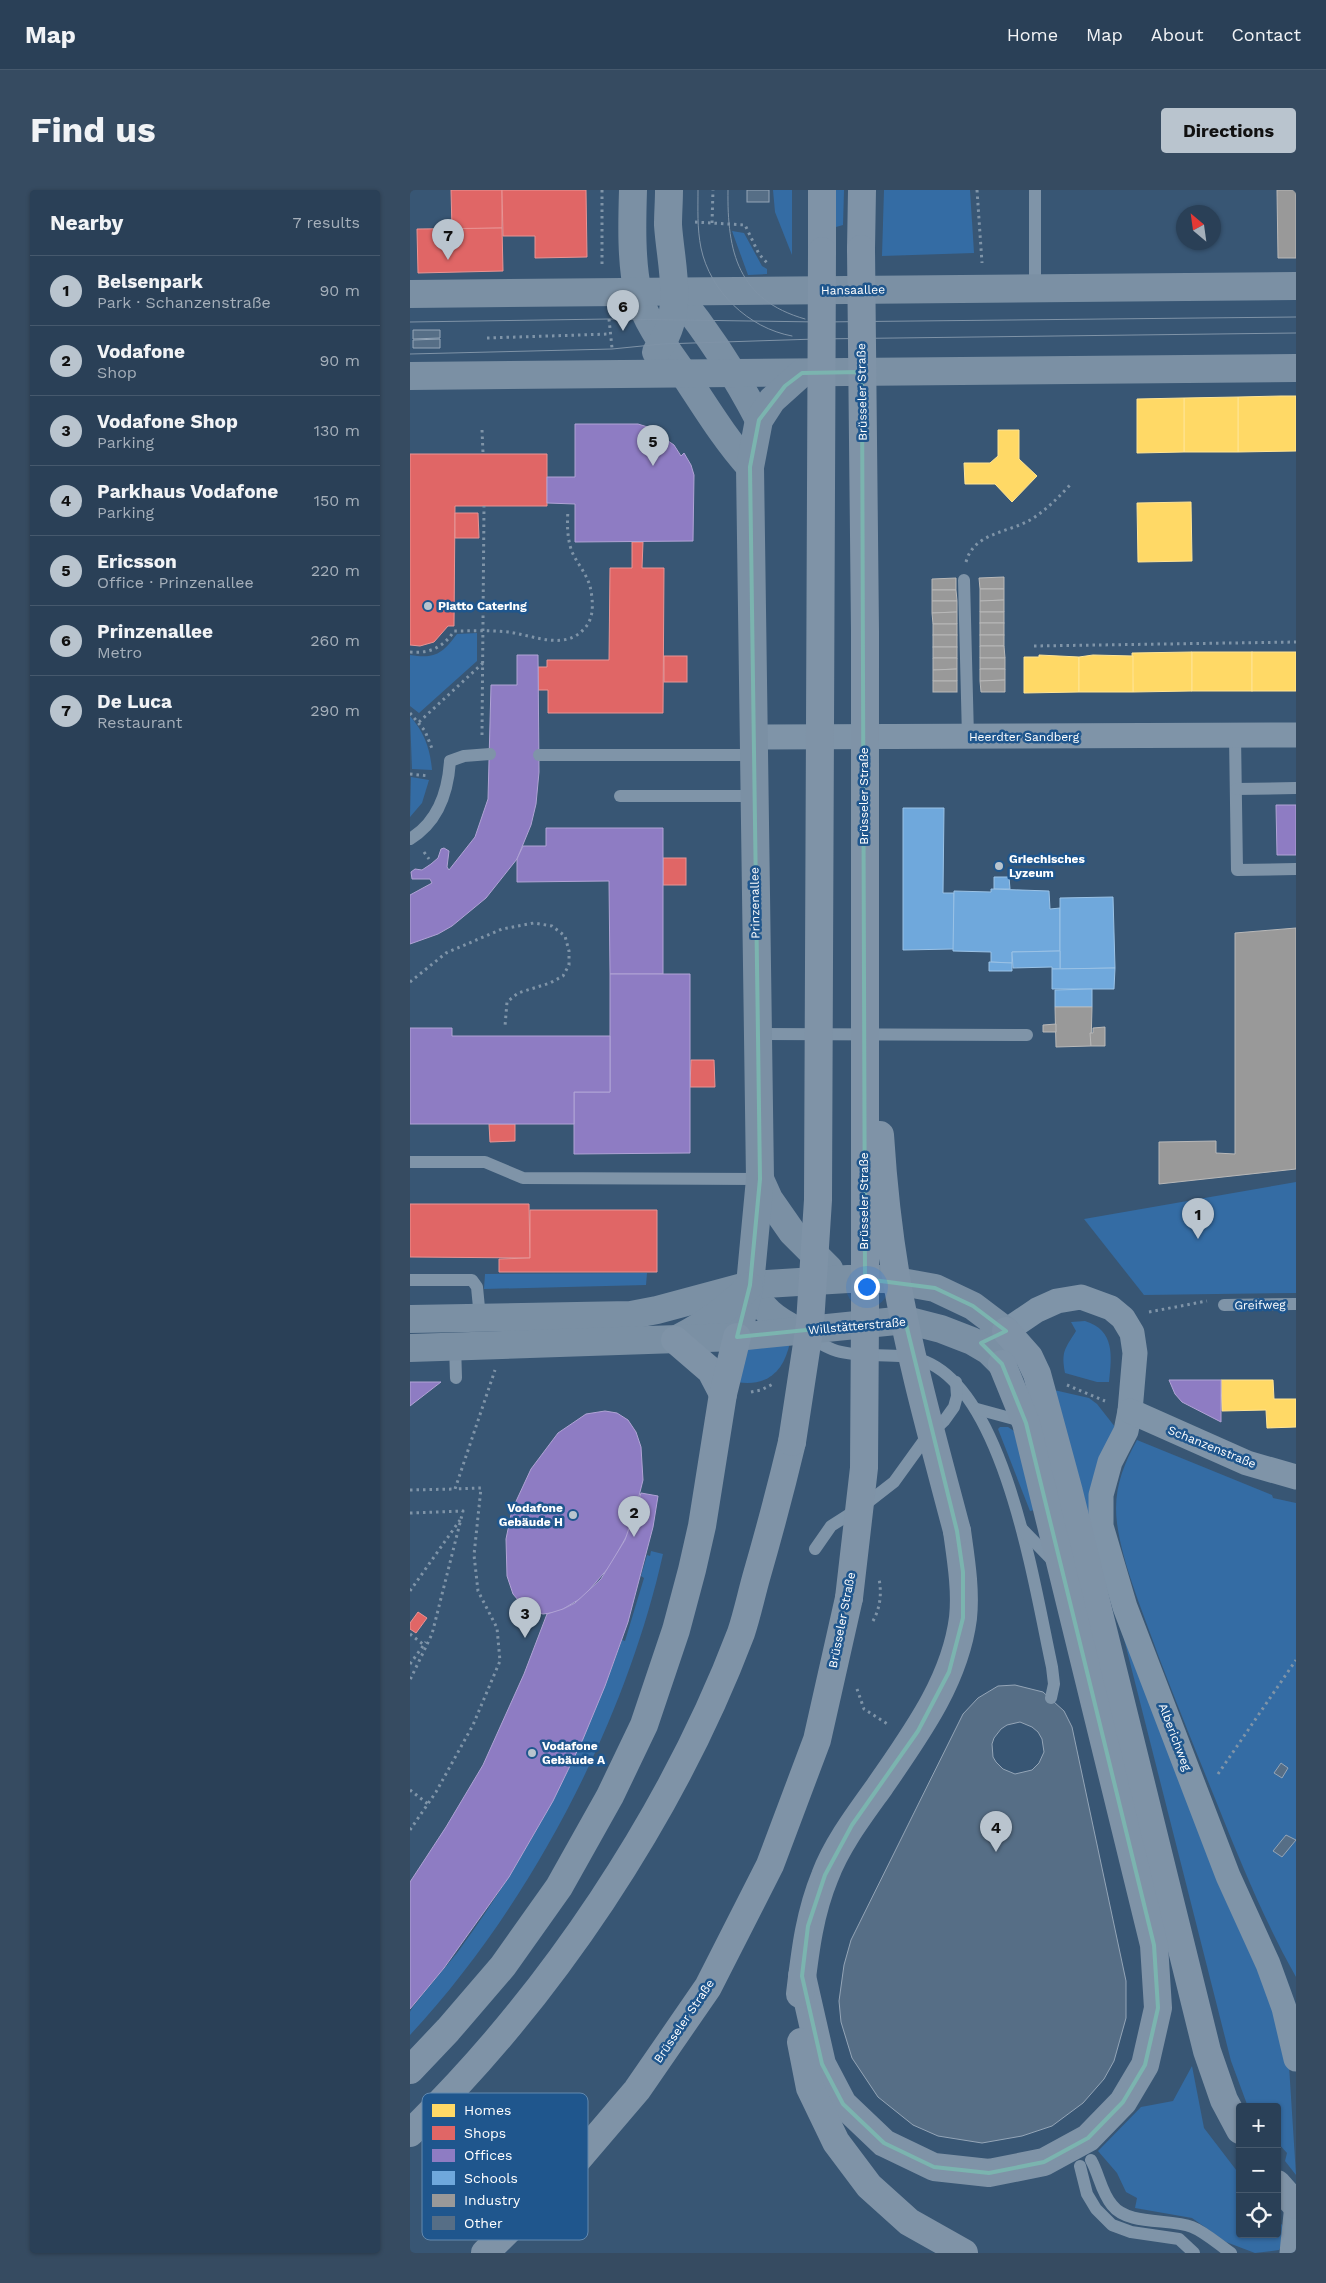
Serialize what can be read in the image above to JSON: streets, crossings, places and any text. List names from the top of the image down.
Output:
{
  "streets": {
    "highway": ["Brüsseler Straße"],
    "street": [
      "Hansaallee",
      "Heerdter Sandberg",
      "Prinzenallee",
      "Willstätterstraße",
      "Schanzenstraße",
      "Alberichweg"
    ],
    "lane": ["Greifweg"]
  },
  "crossings": [
    ["Heerdter Sandberg", "Prinzenallee"],
    ["Prinzenallee", "Willstätterstraße"],
    ["Schanzenstraße", "Alberichweg"]
  ],
  "places": [
    "Piatto Catering",
    "Griechisches Lyzeum",
    "Vodafone Gebäude H",
    "Vodafone Gebäude A"
  ],
  "legend": [
    "Homes",
    "Shops",
    "Offices",
    "Schools",
    "Industry",
    "Other"
  ],
  "north": "top left",
  "page": {
    "header": "Map",
    "nav": [
      "Home",
      "Map",
      "About",
      "Contact"
    ],
    "buttons": "Directions",
    "title": "Find us",
    "heading": ["Nearby", "7 results"],
    "pins": [
      "7",
      "6",
      "5",
      "1",
      "2",
      "3",
      "4"
    ],
    "list": [
      {
        "mark": "1",
        "name": "Belsenpark",
        "note": "Park · Schanzenstraße",
        "value": "90 m"
      },
      {
        "mark": "2",
        "name": "Vodafone",
        "note": "Shop",
        "value": "90 m"
      },
      {
        "mark": "3",
        "name": "Vodafone Shop",
        "note": "Parking",
        "value": "130 m"
      },
      {
        "mark": "4",
        "name": "Parkhaus Vodafone",
        "note": "Parking",
        "value": "150 m"
      },
      {
        "mark": "5",
        "name": "Ericsson",
        "note": "Office · Prinzenallee",
        "value": "220 m"
      },
      {
        "mark": "6",
        "name": "Prinzenallee",
        "note": "Metro",
        "value": "260 m"
      },
      {
        "mark": "7",
        "name": "De Luca",
        "note": "Restaurant",
        "value": "290 m"
      }
    ],
    "map_buttons": ["+", "−"]
  }
}
